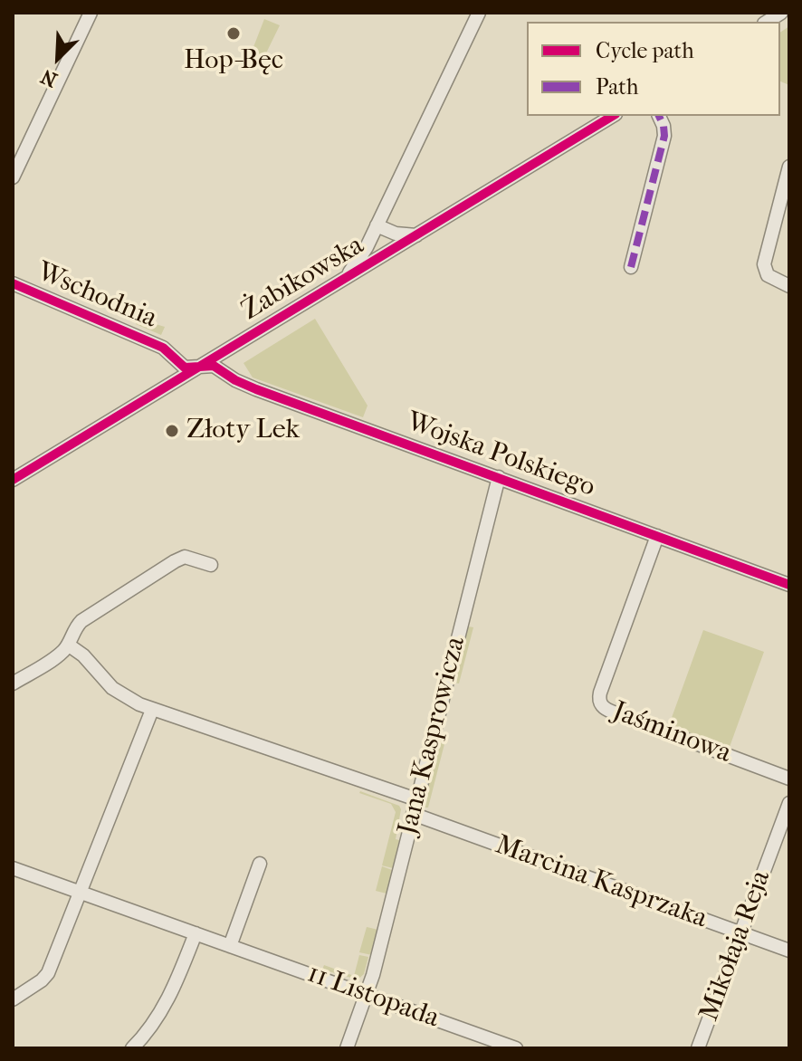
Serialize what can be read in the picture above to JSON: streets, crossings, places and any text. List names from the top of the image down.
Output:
{
  "streets": {
    "street": [
      "Żabikowska",
      "Wschodnia",
      "Wojska Polskiego",
      "Jaśminowa",
      "Jana Kasprowicza",
      "Marcina Kasprzaka",
      "Mikołaja Reja",
      "11 Listopada"
    ]
  },
  "crossings": [
    ["Żabikowska", "Wschodnia"],
    ["Żabikowska", "Wojska Polskiego"],
    ["Wschodnia", "Wojska Polskiego"],
    ["Wojska Polskiego", "Jaśminowa"],
    ["Wojska Polskiego", "Jana Kasprowicza"],
    ["Jana Kasprowicza", "Marcina Kasprzaka"],
    ["Jana Kasprowicza", "11 Listopada"],
    ["Marcina Kasprzaka", "Mikołaja Reja"]
  ],
  "places": ["Hop-Bęc", "Złoty Lek"],
  "legend": ["Cycle path", "Path"],
  "north": "bottom left"
}
